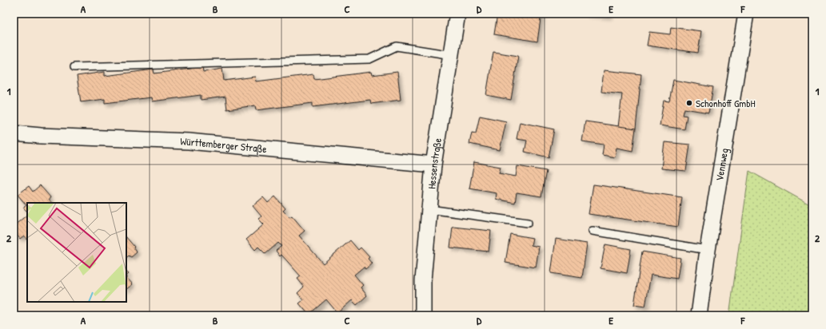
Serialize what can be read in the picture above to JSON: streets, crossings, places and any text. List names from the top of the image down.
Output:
{
  "streets": {
    "street": ["Württemberger Straße", "Hessenstraße", "Vennweg"]
  },
  "crossings": [
    ["Württemberger Straße", "Hessenstraße"]
  ],
  "places": ["Schonhoff GmbH"],
  "grid": {
    "columns": [
      "A",
      "B",
      "C",
      "D",
      "E",
      "F"
    ],
    "rows": ["1", "2"]
  }
}
